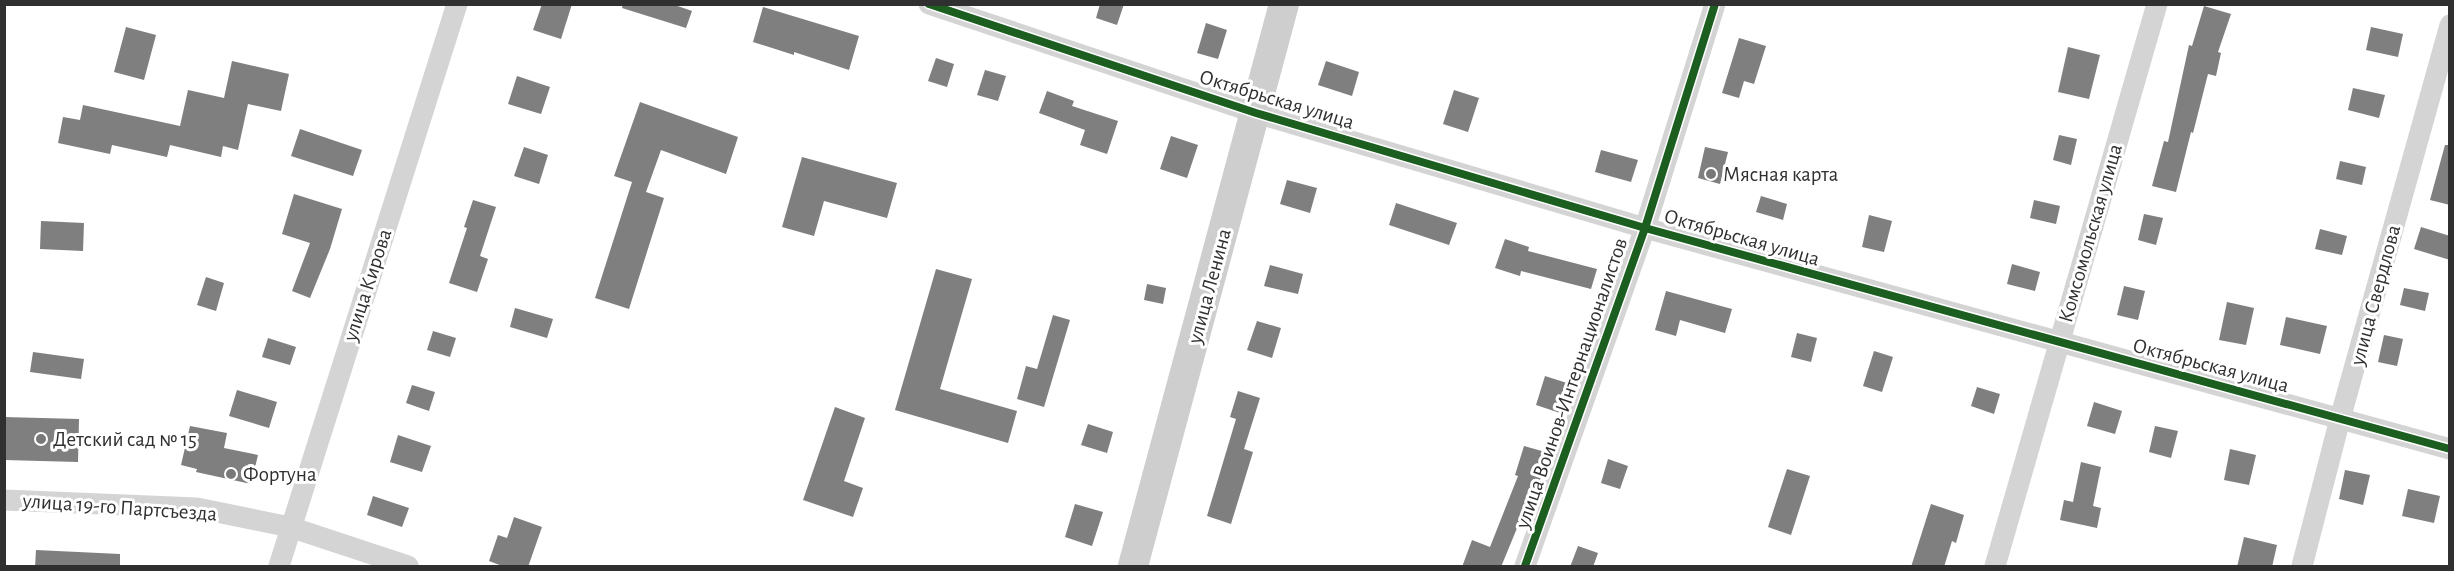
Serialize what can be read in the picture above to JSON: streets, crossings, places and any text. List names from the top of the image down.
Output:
{
  "streets": {
    "main road": ["улица Ленина"],
    "street": [
      "Октябрьская улица",
      "Комсомольская улица",
      "улица Кирова",
      "улица Свердлова",
      "улица Воинов-Интернационалистов",
      "улица 19-го Партсъезда"
    ]
  },
  "crossings": [
    ["Октябрьская улица", "Комсомольская улица"],
    ["Октябрьская улица", "улица Ленина"],
    ["Октябрьская улица", "улица Свердлова"],
    ["Октябрьская улица", "улица Воинов-Интернационалистов"],
    ["улица Кирова", "улица 19-го Партсъезда"]
  ],
  "places": ["Мясная карта", "Детский сад № 15", "Фортуна"]
}
